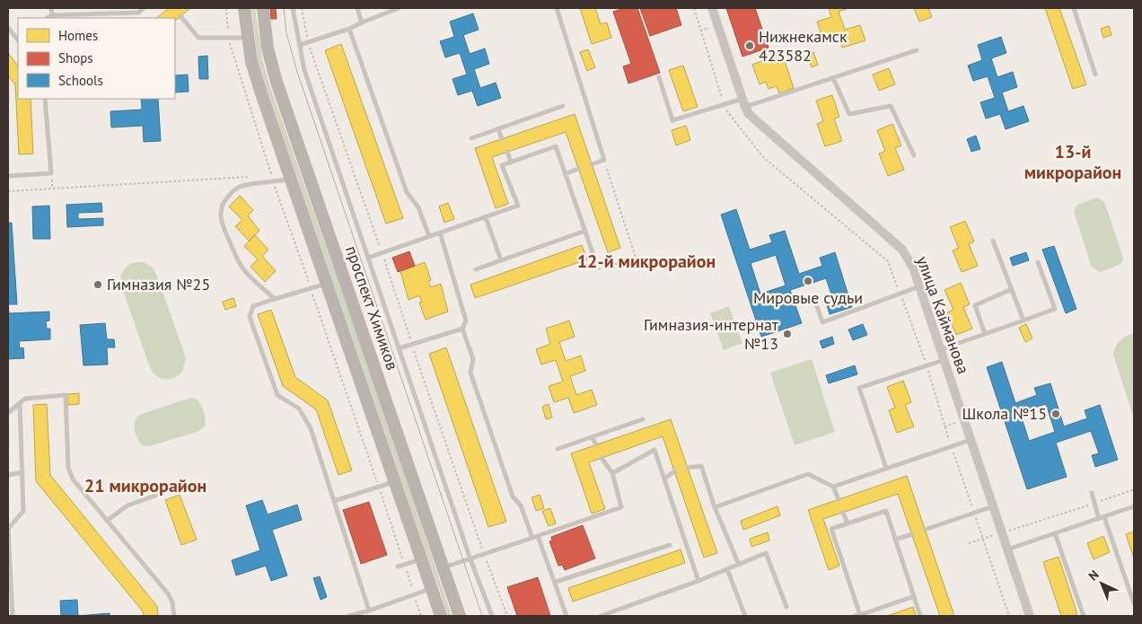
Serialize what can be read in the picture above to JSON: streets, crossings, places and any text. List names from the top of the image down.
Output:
{
  "streets": {
    "main road": ["проспект Химиков"],
    "street": ["улица Кайманова"]
  },
  "districts": ["13-й микрорайон", "12-й микрорайон", "21 микрорайон"],
  "places": [
    "Нижнекамск 423582",
    "Мировые судьи",
    "Гимназия №25",
    "Гимназия-интернат №13",
    "Школа №15"
  ],
  "legend": ["Homes", "Shops", "Schools"],
  "north": "top left"
}
